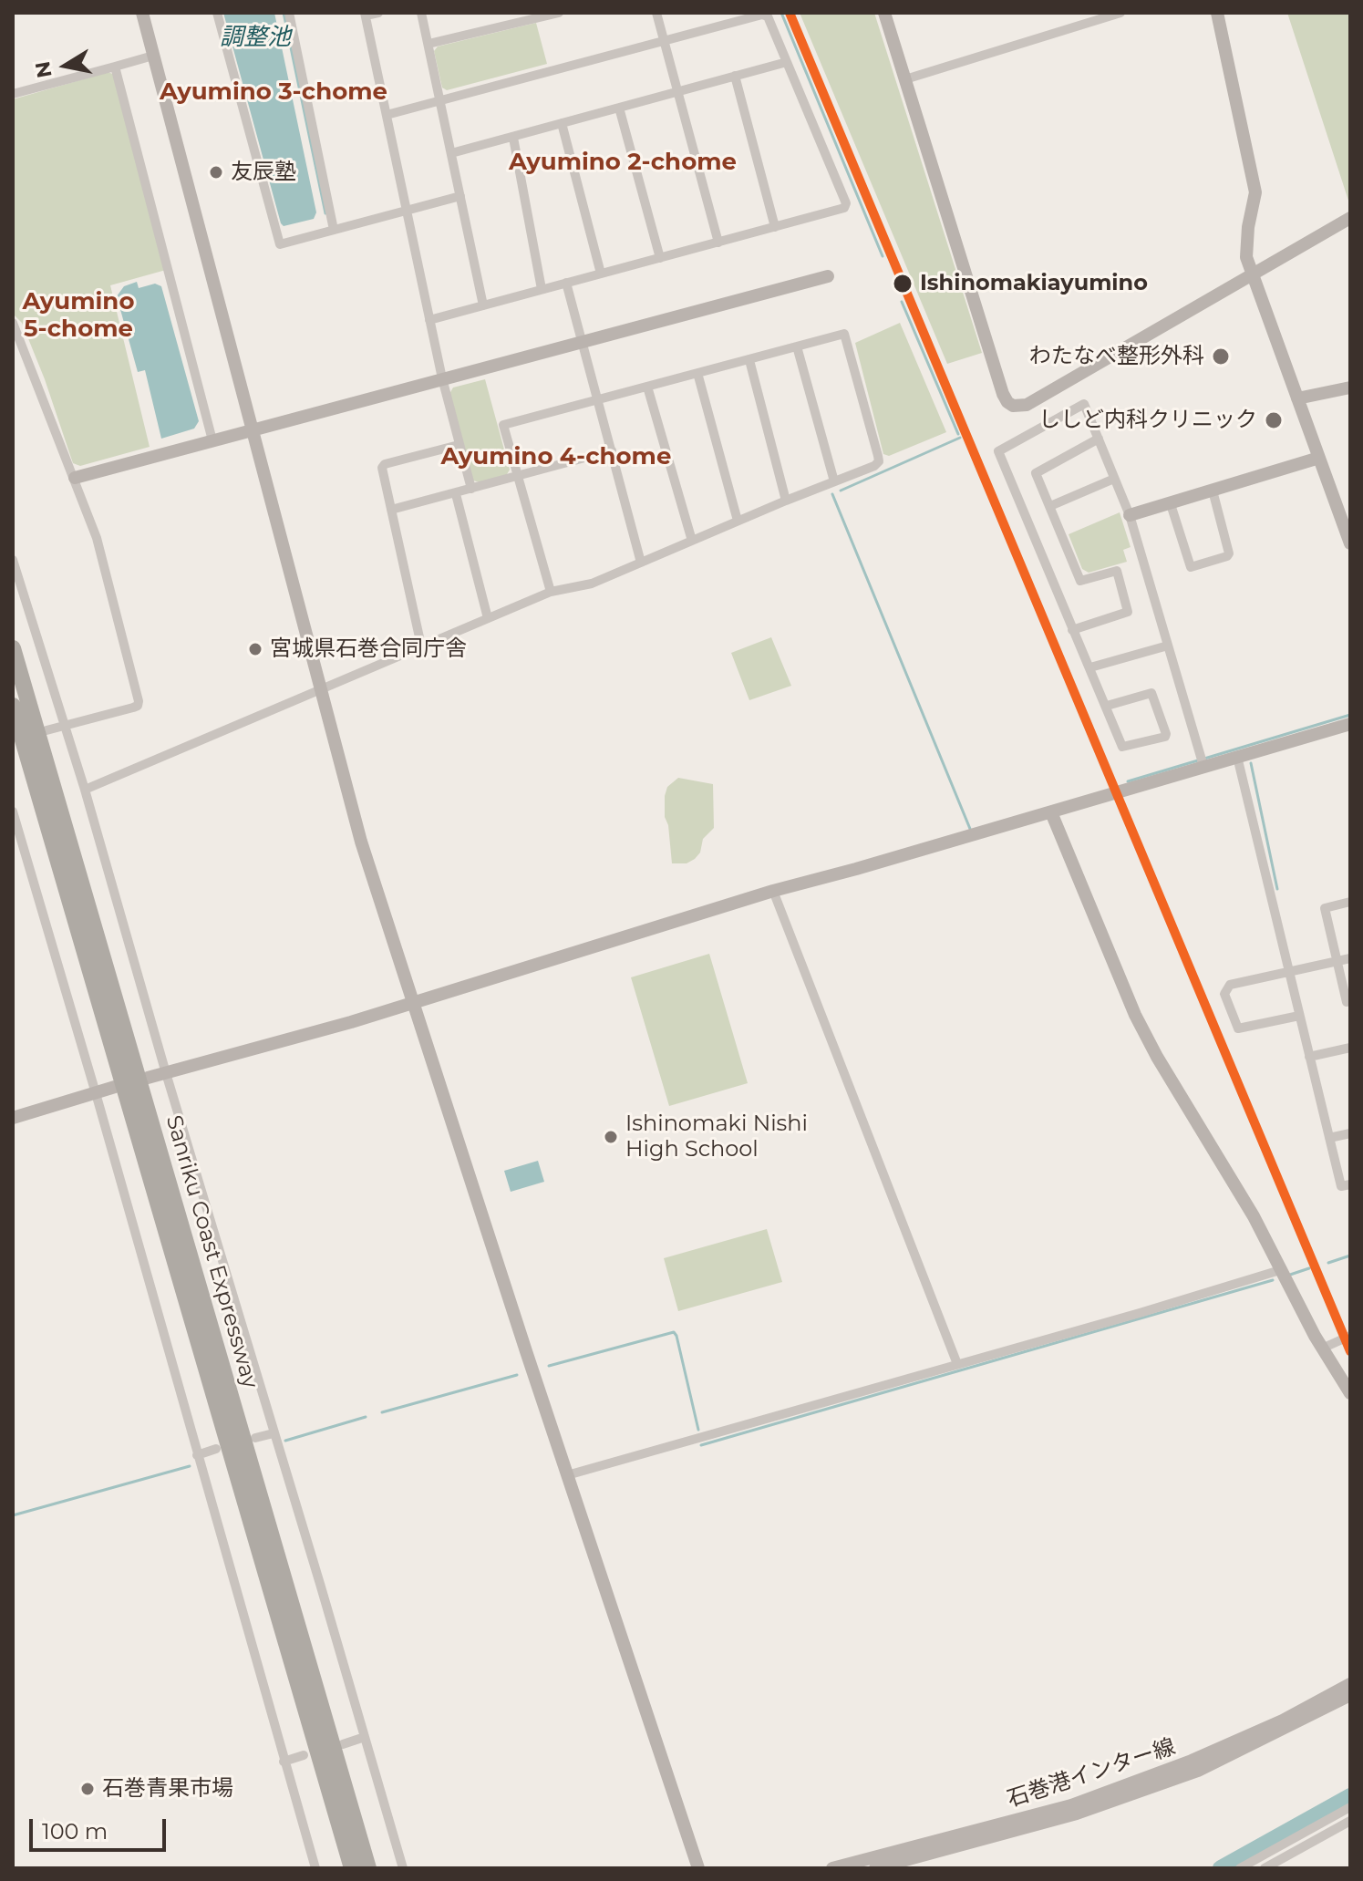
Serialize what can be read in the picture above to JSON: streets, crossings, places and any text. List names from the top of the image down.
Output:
{
  "streets": {
    "highway": ["Sanriku Coast Expressway"],
    "street": ["石巻港インター線"]
  },
  "districts": [
    "Ayumino 3-chome",
    "Ayumino 2-chome",
    "Ayumino 5-chome",
    "Ayumino 4-chome"
  ],
  "water": ["調整池"],
  "places": [
    "友辰塾",
    "Ishinomakiayumino",
    "わたなべ整形外科",
    "ししど内科クリニック",
    "宮城県石巻合同庁舎",
    "Ishinomaki Nishi High School",
    "石巻青果市場"
  ],
  "scale_bar": "100 m",
  "north": "left"
}
